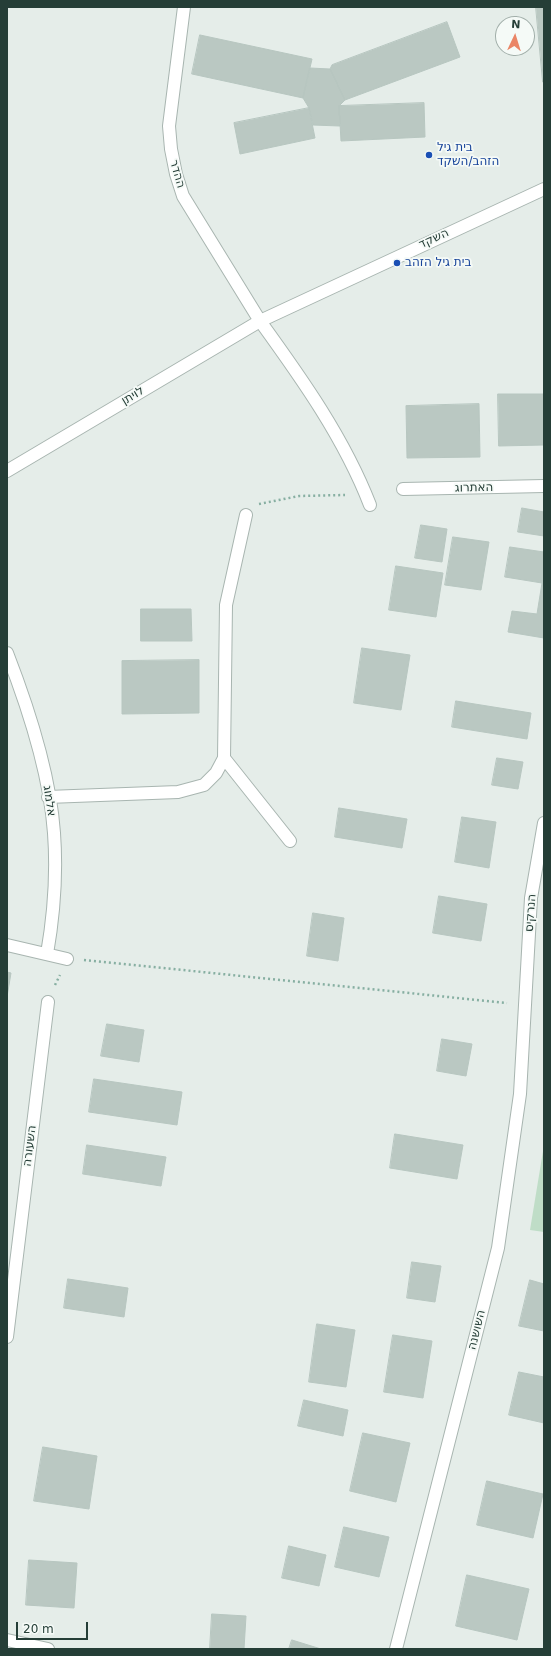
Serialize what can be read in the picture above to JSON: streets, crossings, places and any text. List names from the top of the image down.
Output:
{
  "streets": {
    "street": [
      "ההדר",
      "השקד",
      "לויתן",
      "האתרוג",
      "אלמוג",
      "הנרקיס",
      "השעורה",
      "השושנה"
    ]
  },
  "crossings": [
    ["ההדר", "השקד"],
    ["ההדר", "לויתן"],
    ["השקד", "לויתן"],
    ["הנרקיס", "השושנה"]
  ],
  "places": ["בית גיל הזהב/השקד", "בית גיל הזהב"],
  "scale_bar": "20 m",
  "north": "top"
}
